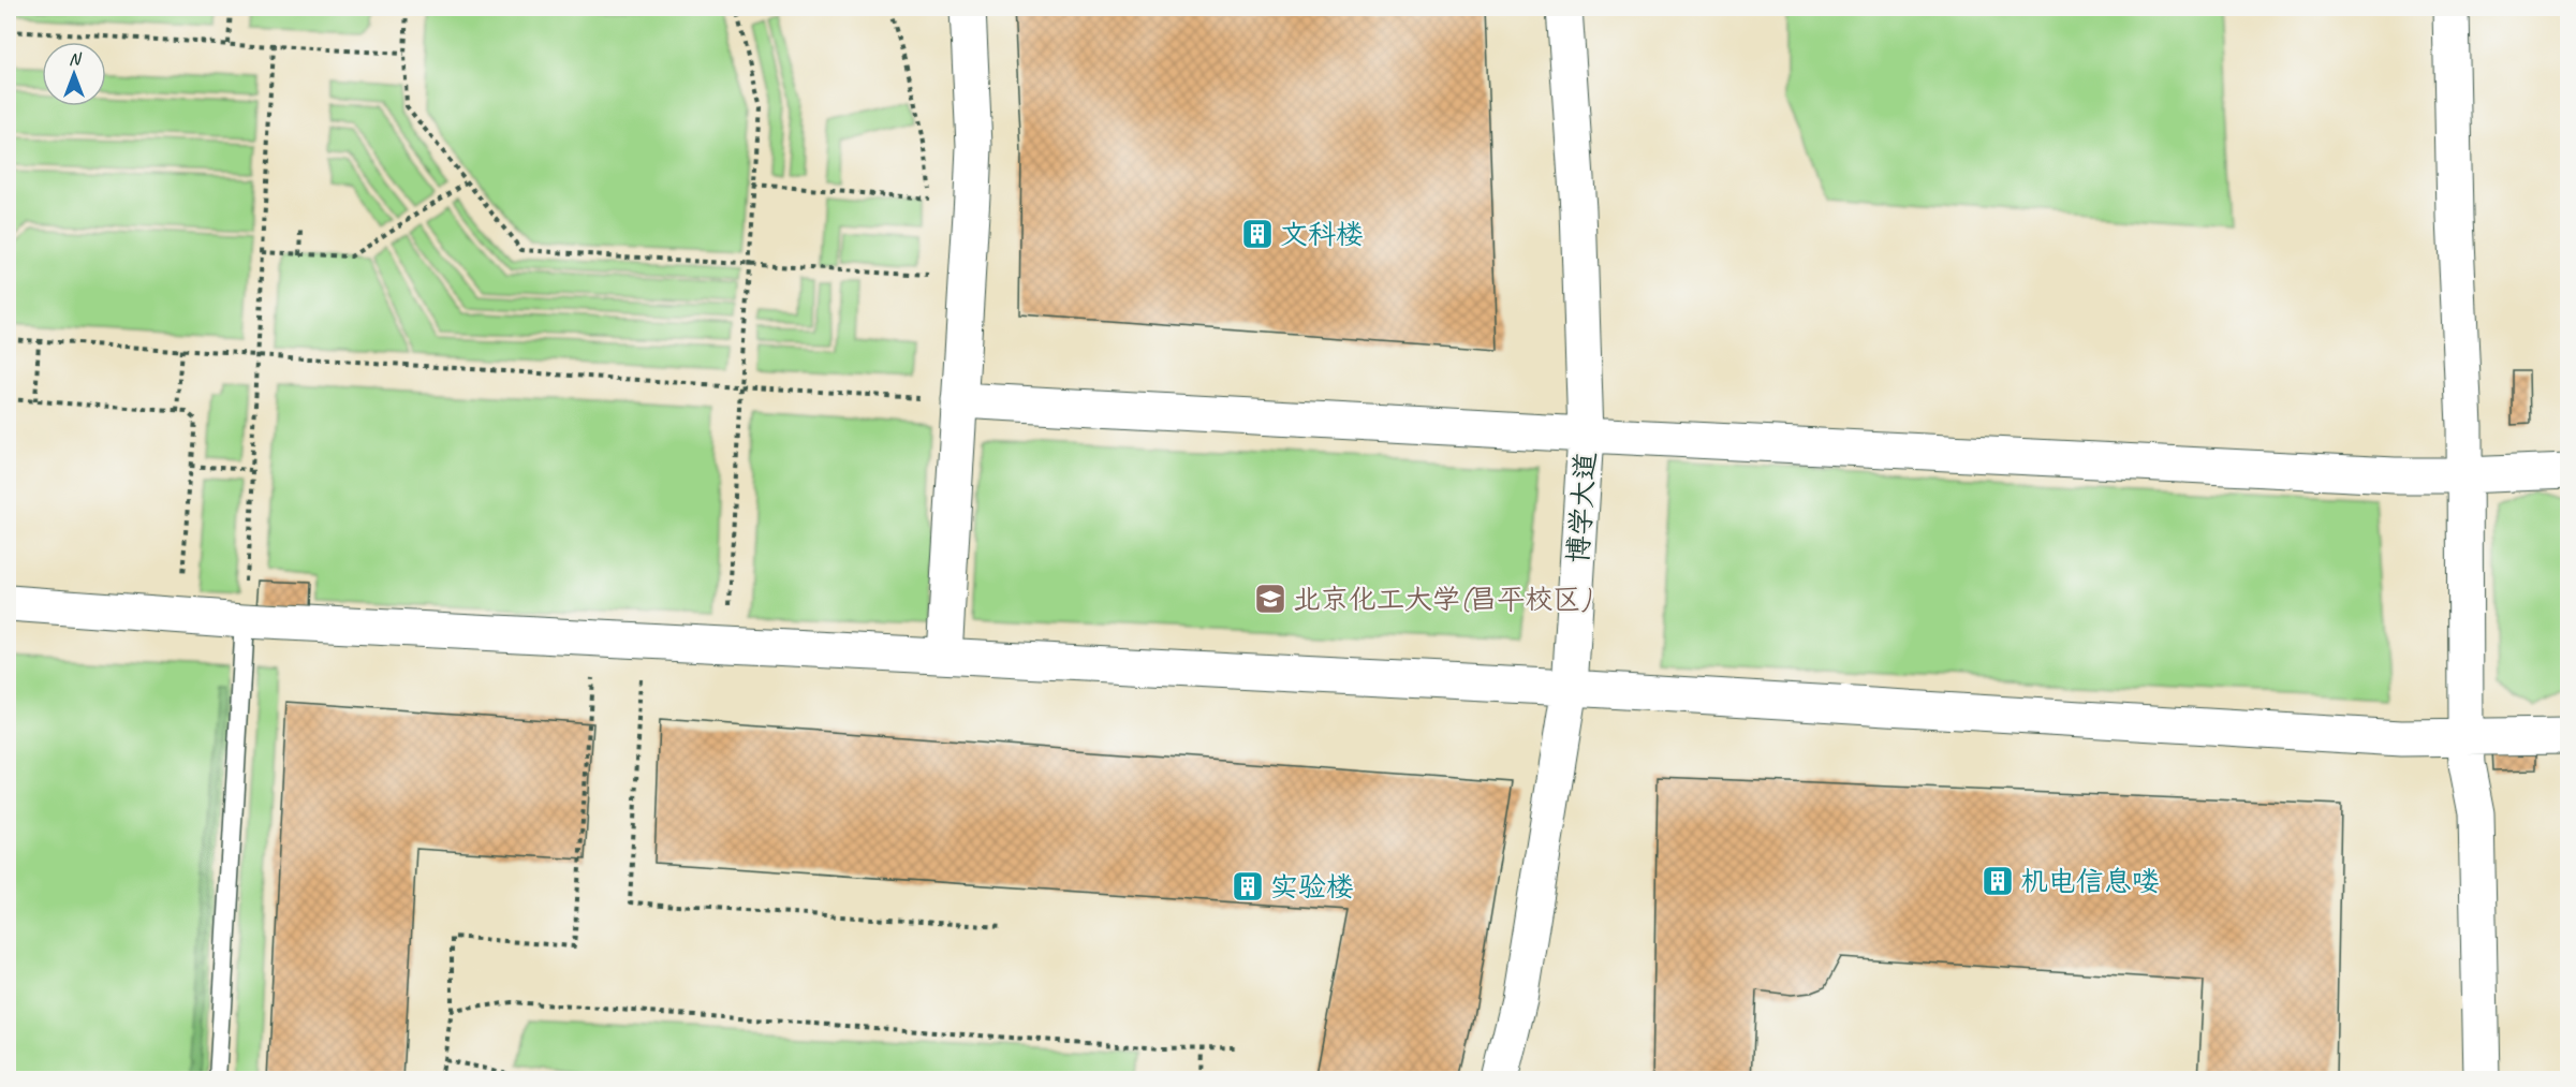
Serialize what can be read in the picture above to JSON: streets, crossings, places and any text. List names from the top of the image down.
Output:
{
  "streets": {
    "street": ["博学大道"]
  },
  "places": {
    "building": ["文科楼", "机电信息喽", "实验楼"],
    "school or university": ["北京化工大学(昌平校区)"]
  },
  "north": "top"
}
